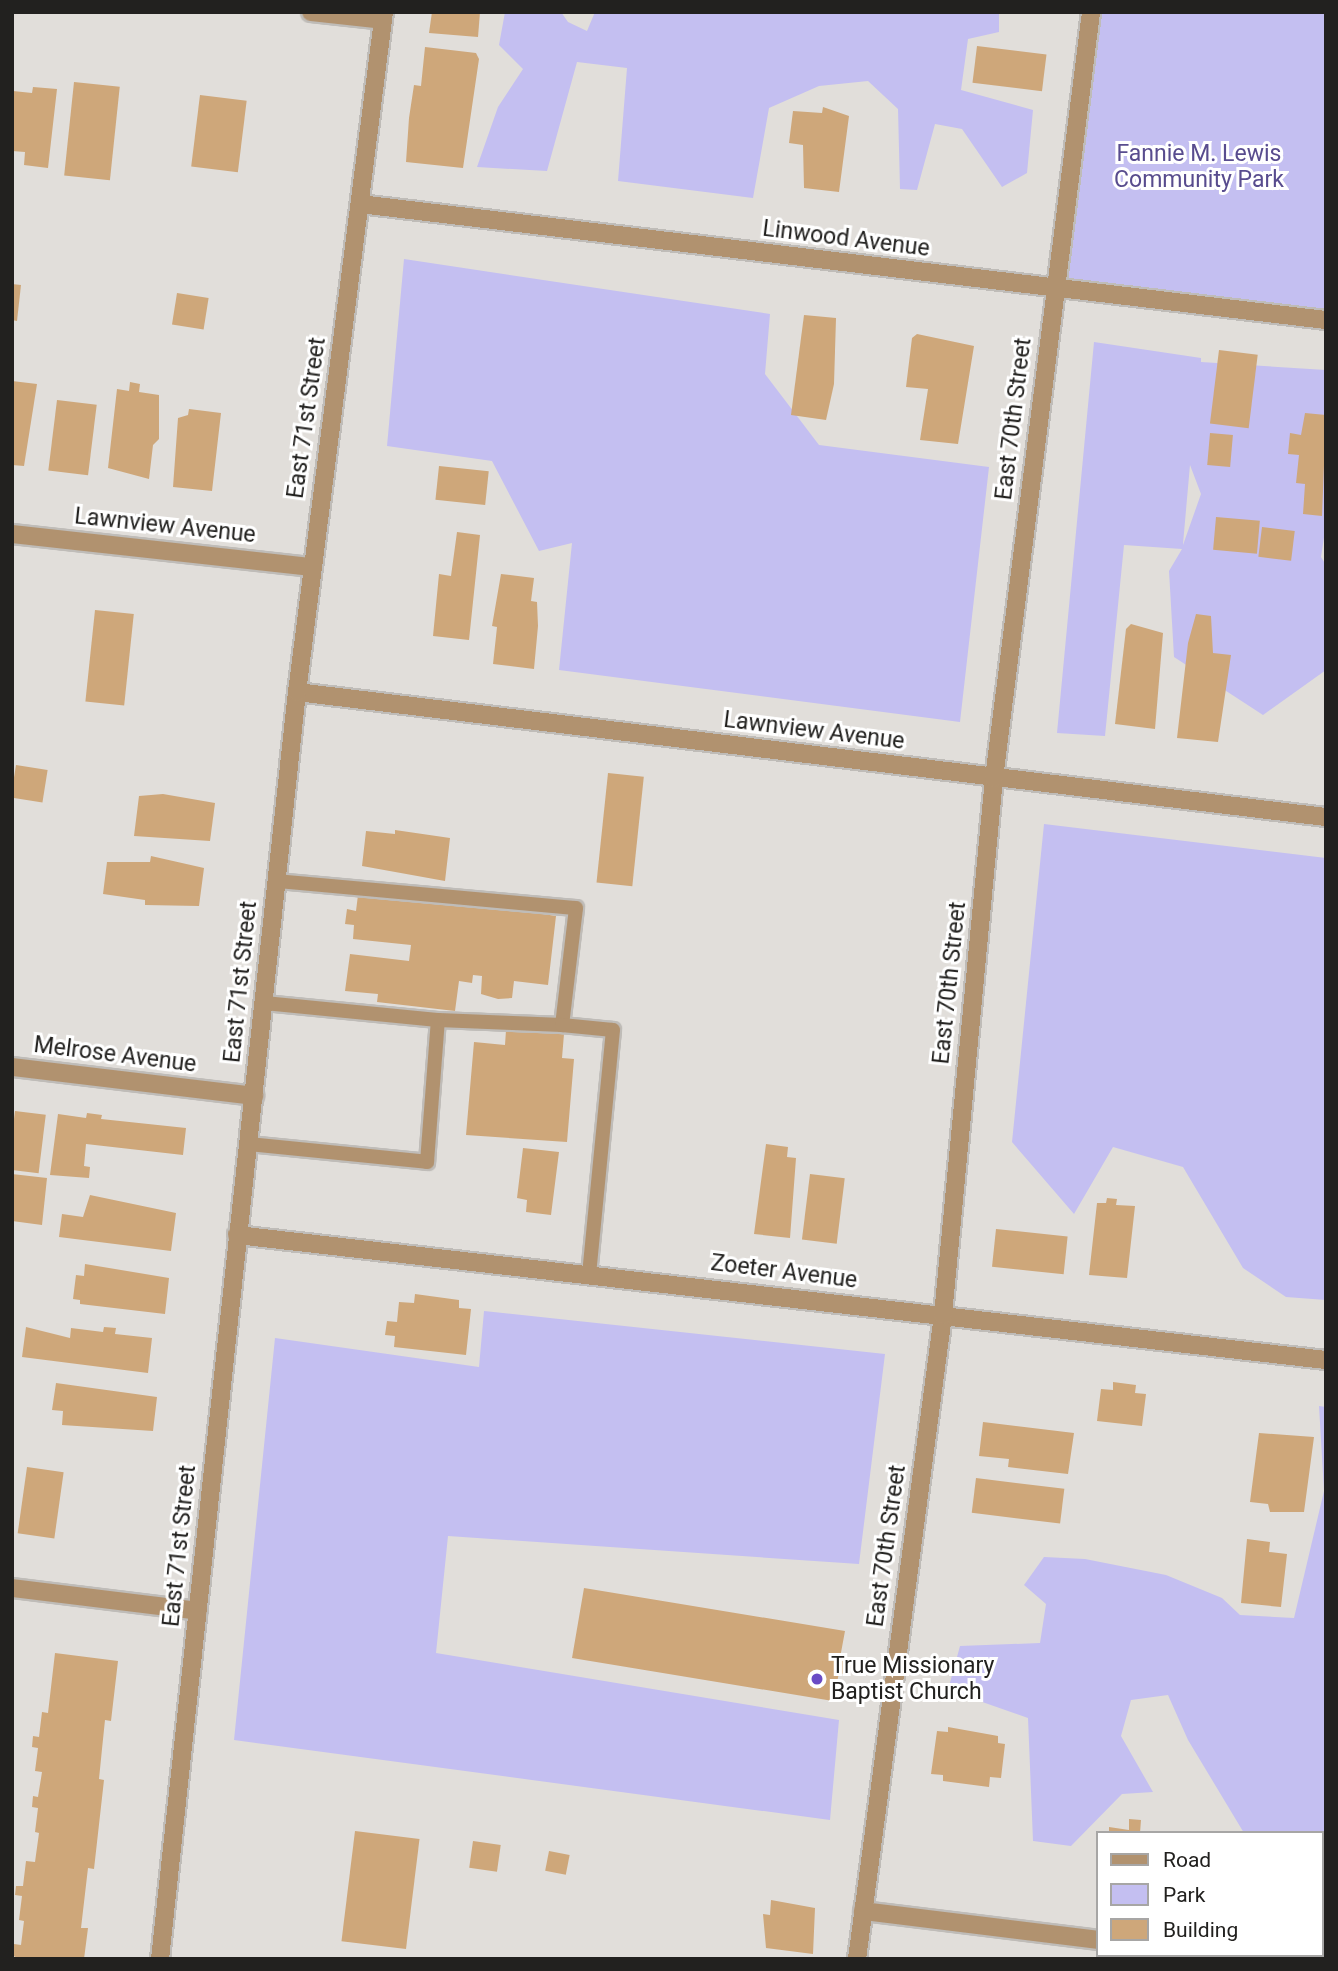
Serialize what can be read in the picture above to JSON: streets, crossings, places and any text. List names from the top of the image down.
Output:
{
  "streets": {
    "street": [
      "Linwood Avenue",
      "East 71st Street",
      "East 70th Street",
      "Lawnview Avenue",
      "Melrose Avenue",
      "Zoeter Avenue"
    ]
  },
  "crossings": [
    ["Linwood Avenue", "East 71st Street"],
    ["Linwood Avenue", "East 70th Street"],
    ["East 71st Street", "Lawnview Avenue"],
    ["East 71st Street", "Melrose Avenue"],
    ["East 71st Street", "Zoeter Avenue"],
    ["East 70th Street", "Lawnview Avenue"],
    ["East 70th Street", "Zoeter Avenue"]
  ],
  "parks": ["Fannie M. Lewis Community Park"],
  "places": ["True Missionary Baptist Church"],
  "legend": ["Road", "Park", "Building"]
}
